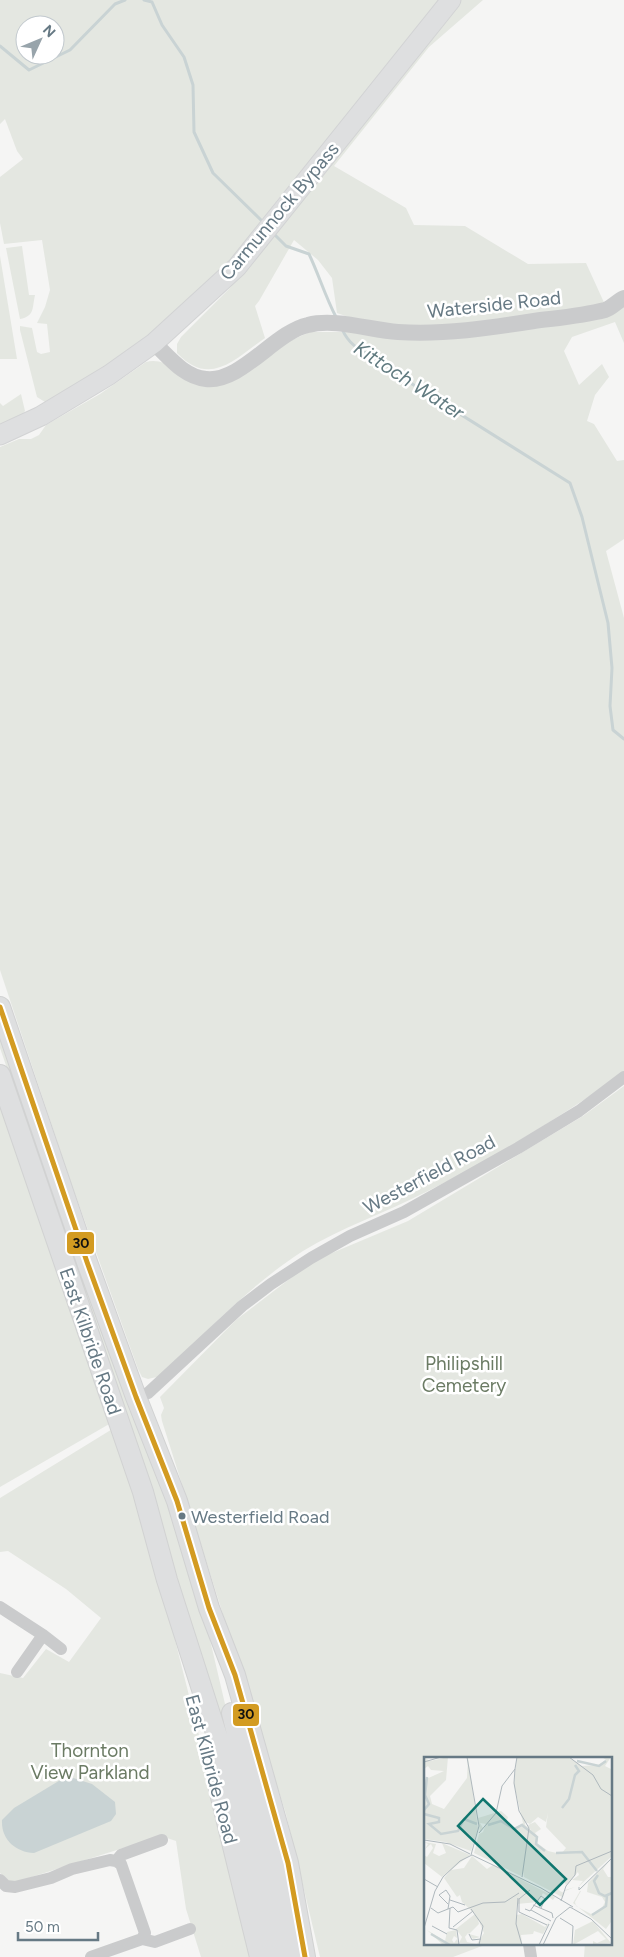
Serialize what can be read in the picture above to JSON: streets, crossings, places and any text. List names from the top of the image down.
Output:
{
  "streets": {
    "main road": ["Carmunnock Bypass", "East Kilbride Road"],
    "street": ["Waterside Road", "Westerfield Road"]
  },
  "crossings": [
    ["Carmunnock Bypass", "Waterside Road"],
    ["Westerfield Road", "East Kilbride Road"]
  ],
  "water": ["Kittoch Water"],
  "parks": ["Philipshill Cemetery", "Thornton View Parkland"],
  "places": ["Westerfield Road"],
  "lines": ["transit line 30"],
  "scale_bar": "50 m",
  "north": "top right"
}
